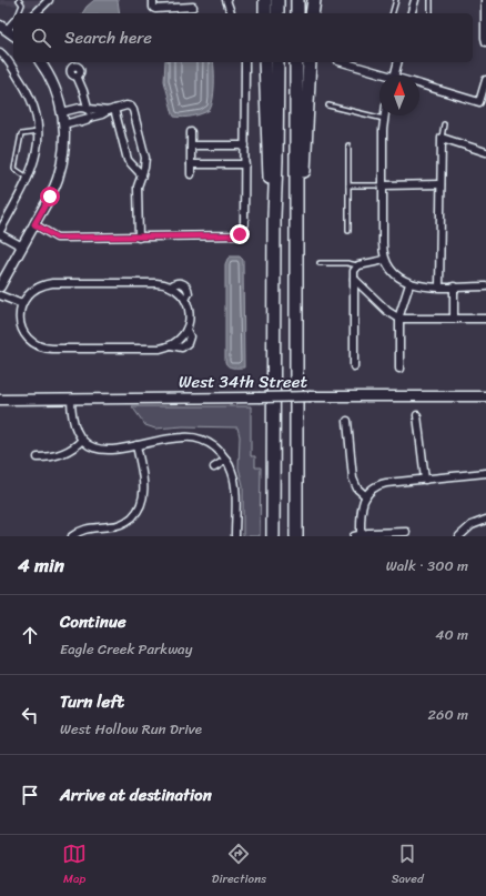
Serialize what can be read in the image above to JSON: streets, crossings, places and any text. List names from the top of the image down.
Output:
{
  "streets": {
    "street": ["West 34th Street"]
  },
  "north": "top",
  "page": {
    "search": "Search here",
    "heading": ["4 min", "Walk · 300 m"],
    "list": [
      ["Continue", "Eagle Creek Parkway", "40 m"],
      ["Turn left", "West Hollow Run Drive", "260 m"],
      "Arrive at destination"
    ],
    "nav": ["Map", "Directions", "Saved"]
  }
}
